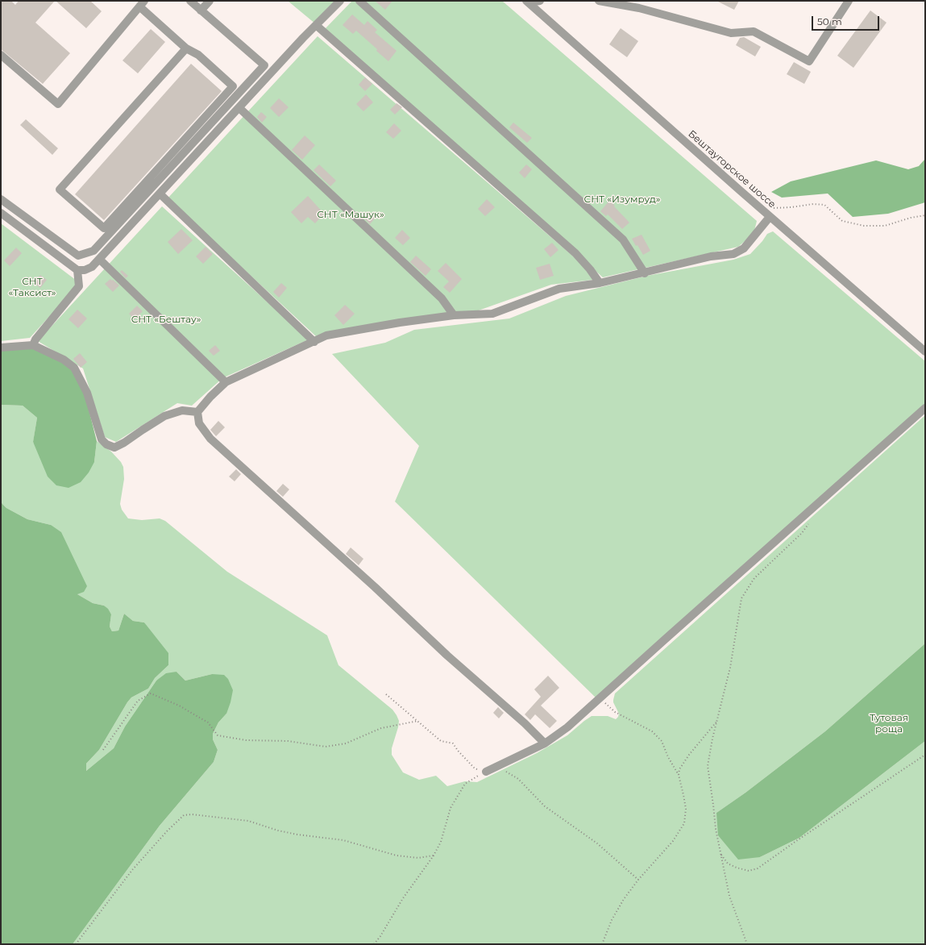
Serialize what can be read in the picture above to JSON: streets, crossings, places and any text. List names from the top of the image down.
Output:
{
  "streets": {
    "street": ["Бештаугорское шоссе"]
  },
  "parks": [
    "СНТ «Изумруд»",
    "СНТ «Машук»",
    "СНТ «Таксист»",
    "СНТ «Бештау»",
    "Тутовая роща"
  ],
  "scale_bar": "50 m"
}
